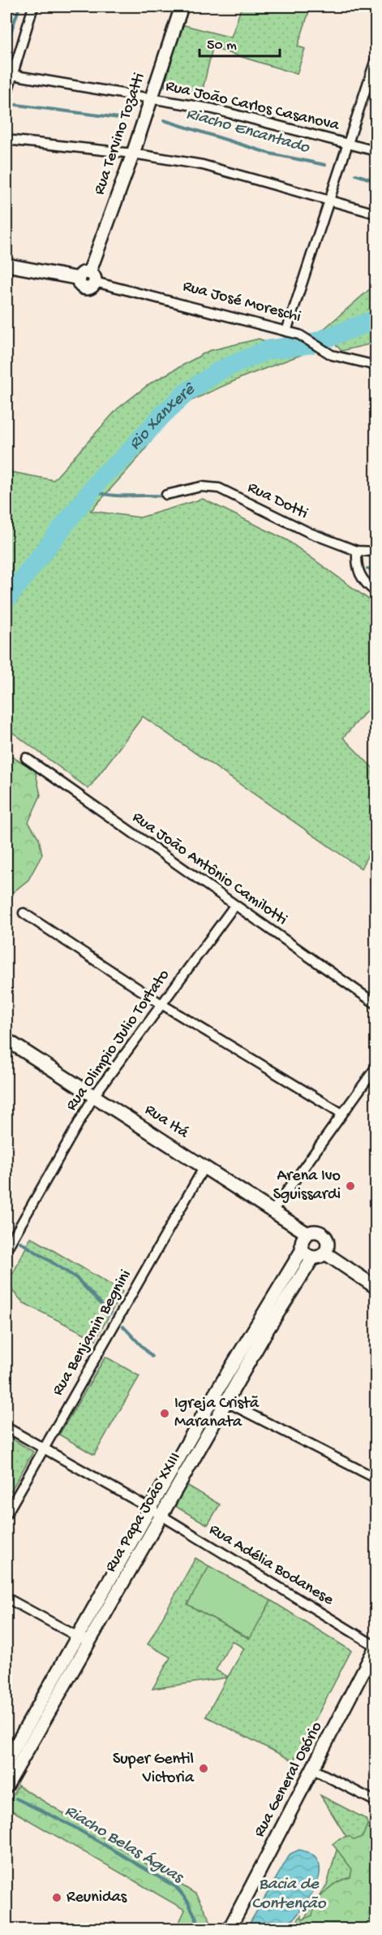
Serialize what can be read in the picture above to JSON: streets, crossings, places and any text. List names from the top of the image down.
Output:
{
  "streets": {
    "street": [
      "Rua João Carlos Casanova",
      "Rua Tervino Tozatti",
      "Rua José Moreschi",
      "Rua Dotti",
      "Rua João Antônio Camilotti",
      "Rua Olimpio Julio Tortato",
      "Rua Itá",
      "Rua Benjamin Begnini",
      "Rua Papa João XXIII",
      "Rua Adélia Bodanese",
      "Rua General Osório"
    ]
  },
  "crossings": [
    ["Rua João Carlos Casanova", "Rua Tervino Tozatti"],
    ["Rua Tervino Tozatti", "Rua José Moreschi"],
    ["Rua João Antônio Camilotti", "Rua Olimpio Julio Tortato"],
    ["Rua Olimpio Julio Tortato", "Rua Itá"],
    ["Rua Itá", "Rua Benjamin Begnini"],
    ["Rua Itá", "Rua Papa João XXIII"],
    ["Rua Benjamin Begnini", "Rua Adélia Bodanese"],
    ["Rua Papa João XXIII", "Rua Adélia Bodanese"],
    ["Rua Adélia Bodanese", "Rua General Osório"]
  ],
  "water": [
    "Riacho Encantado",
    "Rio Xanxerê",
    "Riacho Belas Águas",
    "Bacia de Contenção"
  ],
  "places": [
    "Arena Ivo Sguissardi",
    "Igreja Cristã Maranata",
    "Super Gentil Victoria",
    "Reunidas"
  ],
  "scale_bar": "50 m"
}
